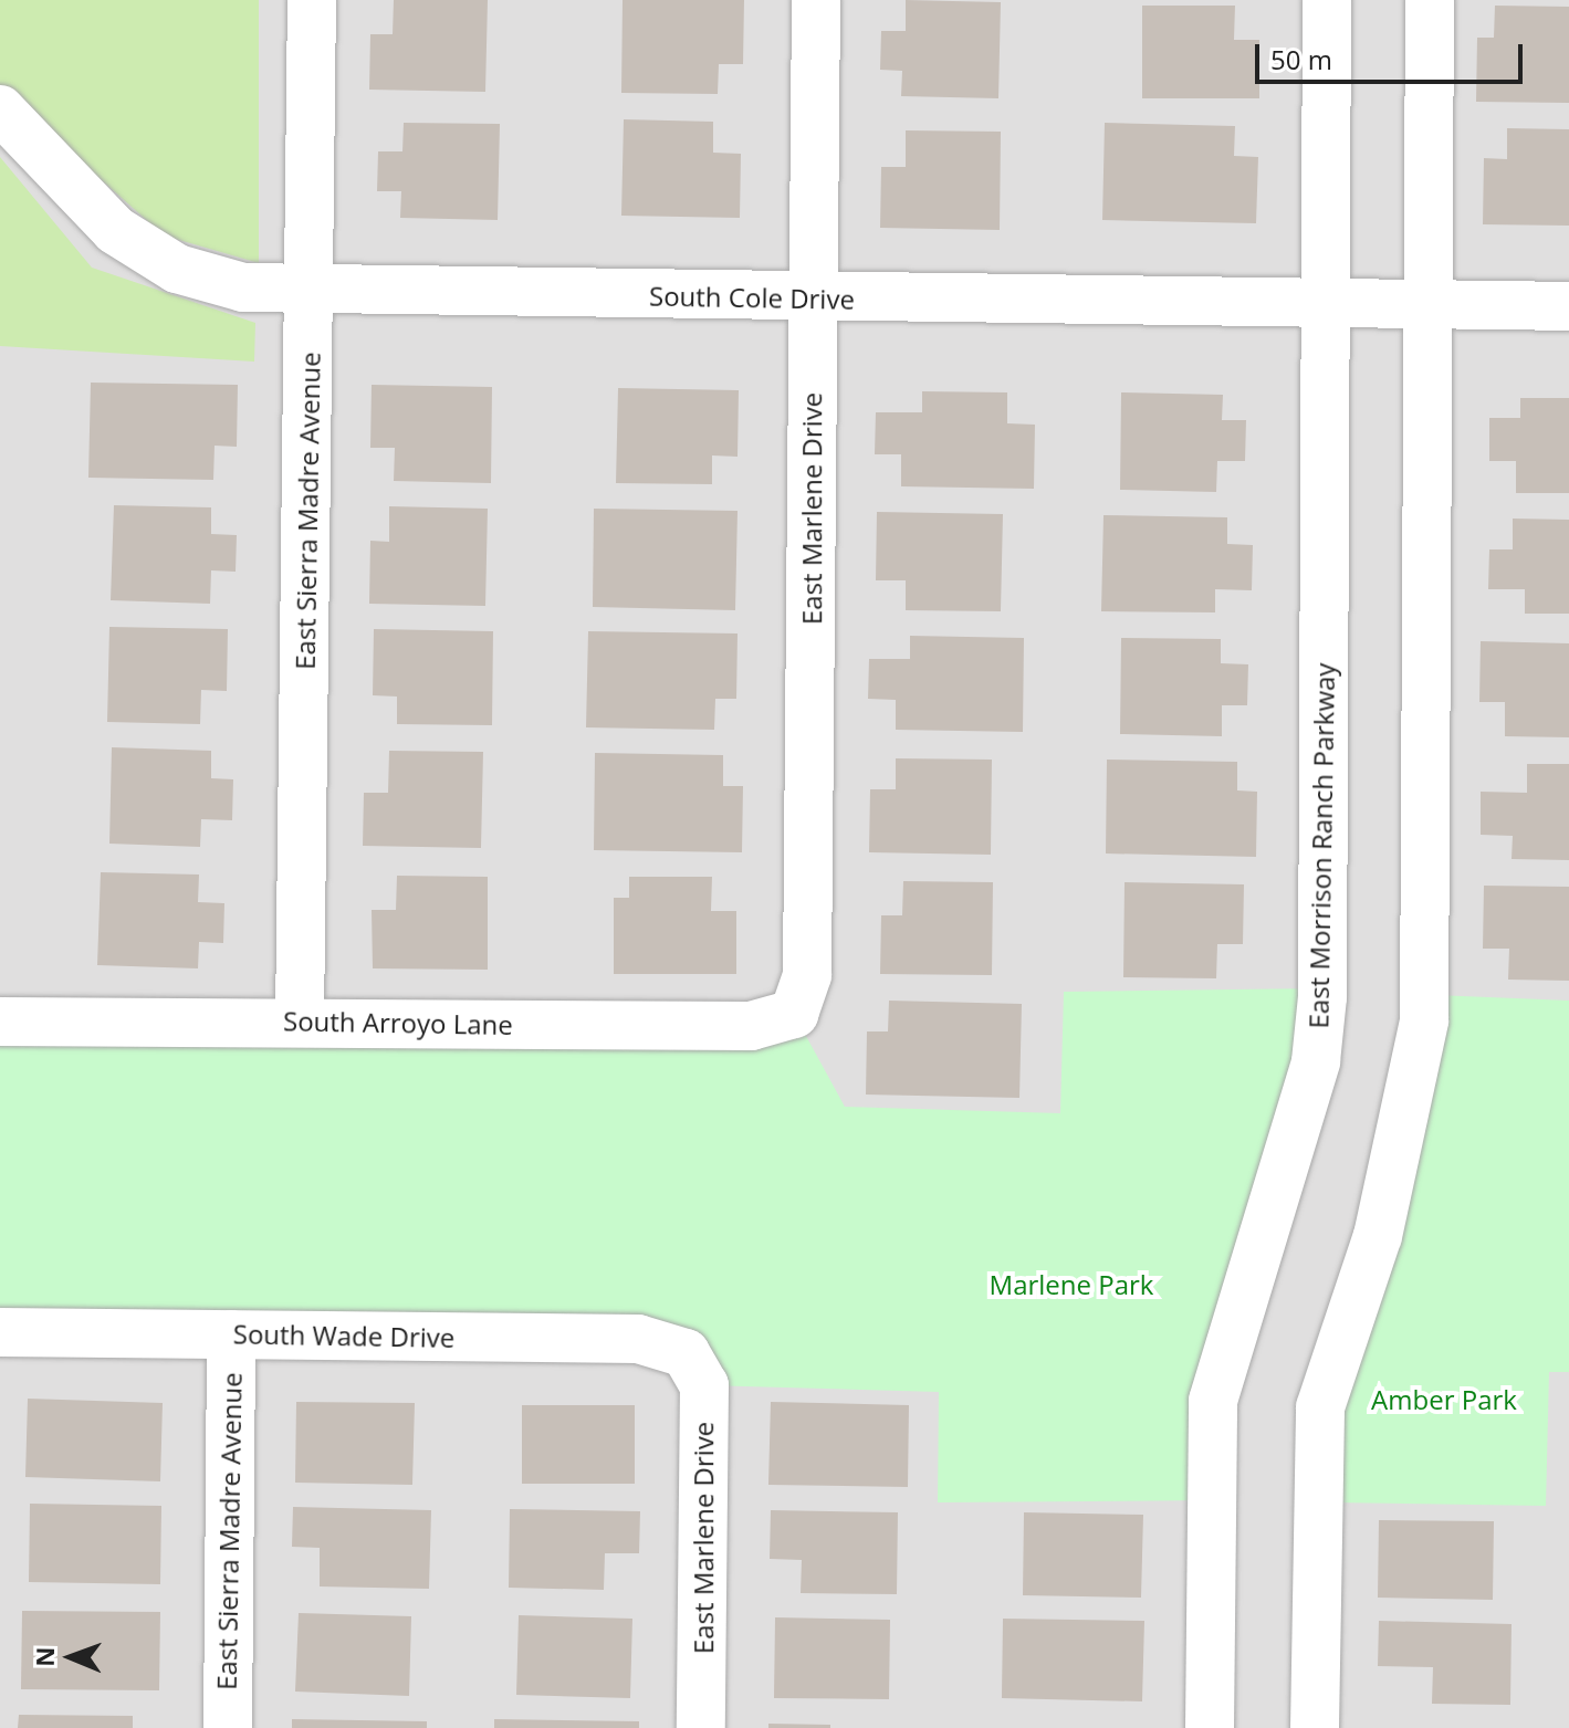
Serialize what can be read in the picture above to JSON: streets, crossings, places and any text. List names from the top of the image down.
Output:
{
  "streets": {
    "street": [
      "South Cole Drive",
      "East Marlene Drive",
      "East Sierra Madre Avenue",
      "East Morrison Ranch Parkway",
      "South Arroyo Lane",
      "South Wade Drive"
    ]
  },
  "crossings": [
    ["South Cole Drive", "East Marlene Drive"],
    ["South Cole Drive", "East Sierra Madre Avenue"],
    ["South Cole Drive", "East Morrison Ranch Parkway"],
    ["East Marlene Drive", "South Arroyo Lane"],
    ["East Marlene Drive", "South Wade Drive"],
    ["East Sierra Madre Avenue", "South Arroyo Lane"],
    ["East Sierra Madre Avenue", "South Wade Drive"]
  ],
  "parks": ["Marlene Park", "Amber Park"],
  "scale_bar": "50 m",
  "north": "left"
}
